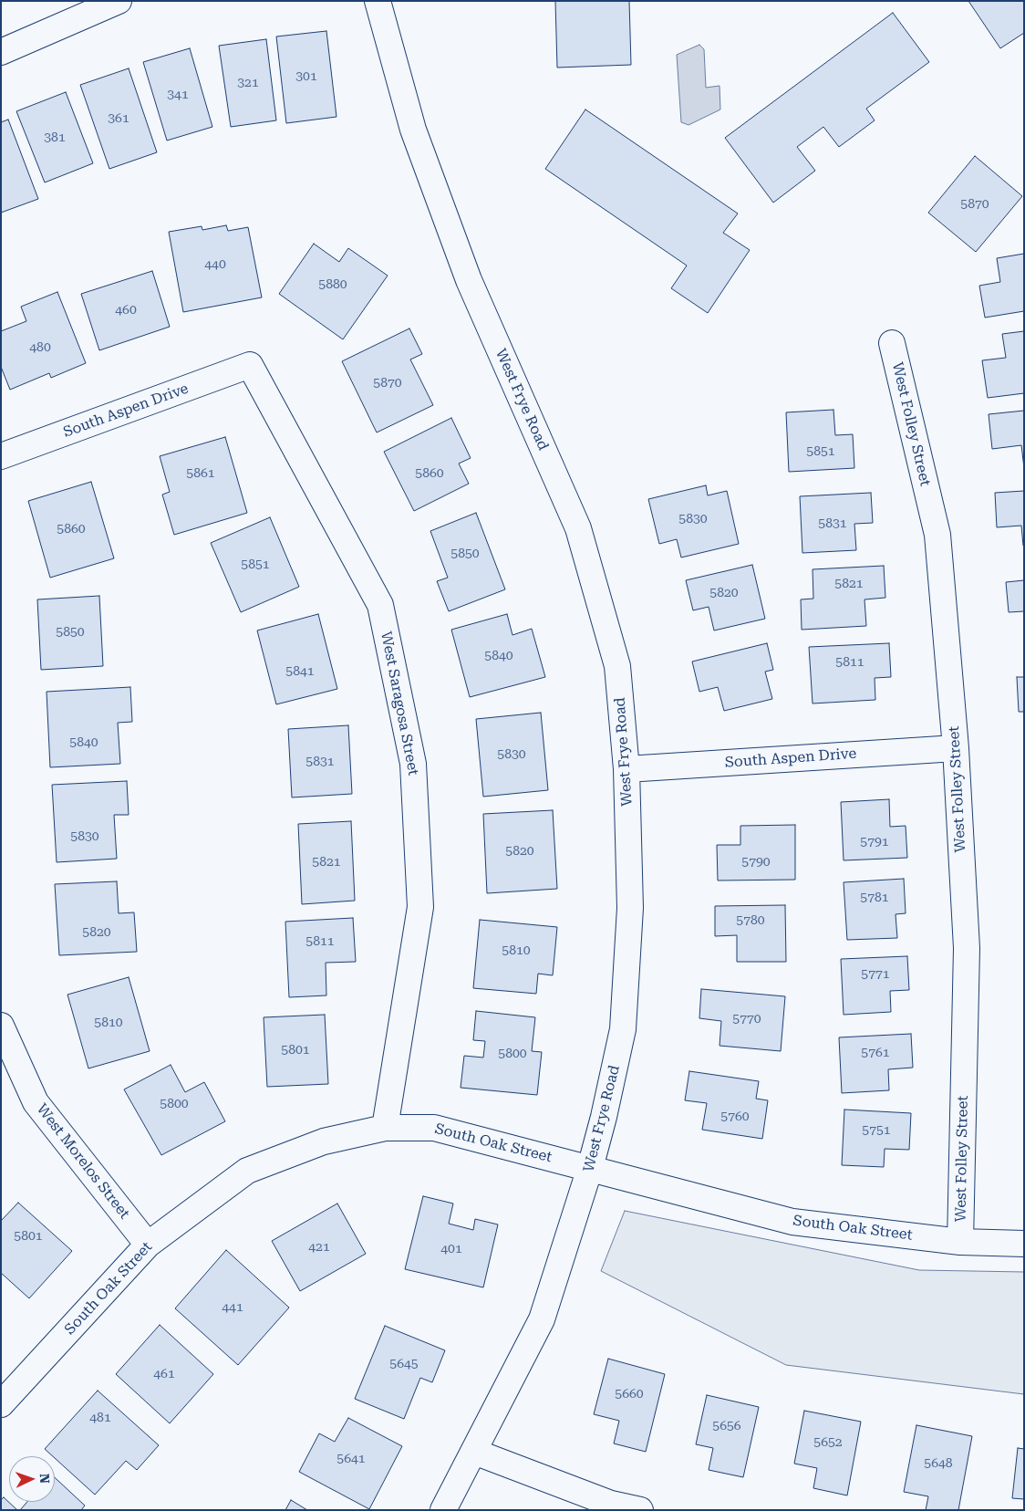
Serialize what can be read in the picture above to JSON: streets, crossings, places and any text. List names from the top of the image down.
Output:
{
  "streets": {
    "street": [
      "West Frye Road",
      "South Aspen Drive",
      "West Folley Street",
      "West Saragosa Street",
      "South Oak Street",
      "West Morelos Street"
    ]
  },
  "crossings": [
    ["West Frye Road", "South Aspen Drive"],
    ["West Frye Road", "South Oak Street"],
    ["South Aspen Drive", "West Folley Street"],
    ["South Aspen Drive", "West Saragosa Street"],
    ["West Folley Street", "South Oak Street"],
    ["West Saragosa Street", "South Oak Street"],
    ["South Oak Street", "West Morelos Street"]
  ],
  "house_numbers": [
    "301",
    "321",
    "341",
    "361",
    "381",
    "5870",
    "440",
    "5880",
    "460",
    "480",
    "5870",
    "5851",
    "5861",
    "5860",
    "5830",
    "5831",
    "5860",
    "5850",
    "5851",
    "5821",
    "5820",
    "5850",
    "5840",
    "5811",
    "5841",
    "5840",
    "5830",
    "5831",
    "5830",
    "5791",
    "5820",
    "5821",
    "5790",
    "5781",
    "5780",
    "5820",
    "5811",
    "5810",
    "5771",
    "5770",
    "5810",
    "5801",
    "5761",
    "5800",
    "5800",
    "5760",
    "5751",
    "5801",
    "421",
    "401",
    "441",
    "5645",
    "461",
    "5660",
    "481",
    "5656",
    "5652",
    "5641",
    "5648"
  ],
  "north": "right"
}
